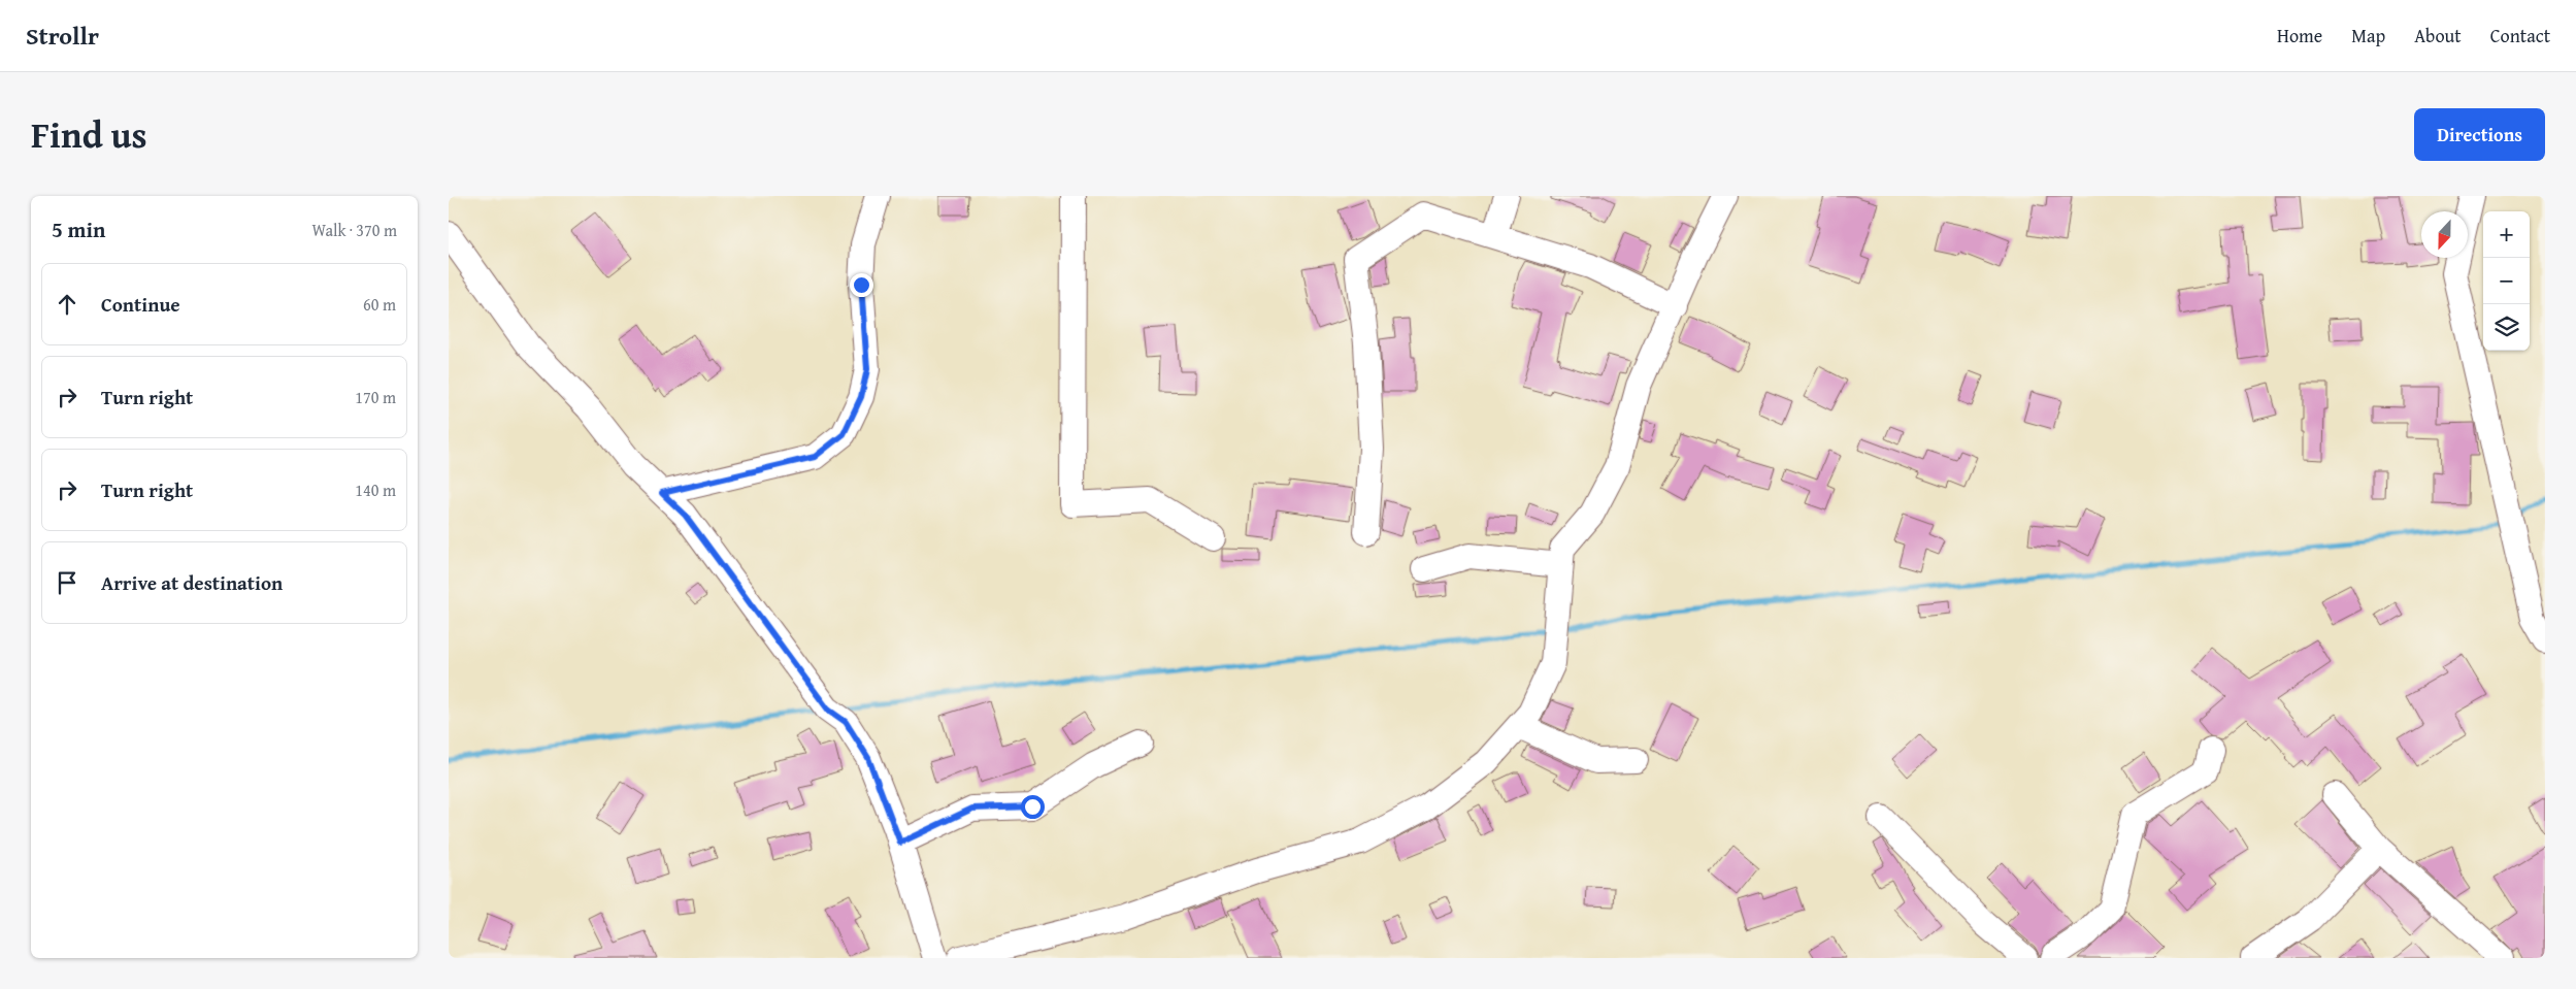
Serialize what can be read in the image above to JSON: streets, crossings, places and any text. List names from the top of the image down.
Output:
{
  "north": "bottom",
  "page": {
    "header": "Strollr",
    "nav": [
      "Home",
      "Map",
      "About",
      "Contact"
    ],
    "title": "Find us",
    "buttons": "Directions",
    "heading": ["5 min", "Walk · 370 m"],
    "map_buttons": ["+", "−"],
    "list": [
      ["Continue", "60 m"],
      ["Turn right", "170 m"],
      ["Turn right", "140 m"],
      "Arrive at destination"
    ]
  }
}
